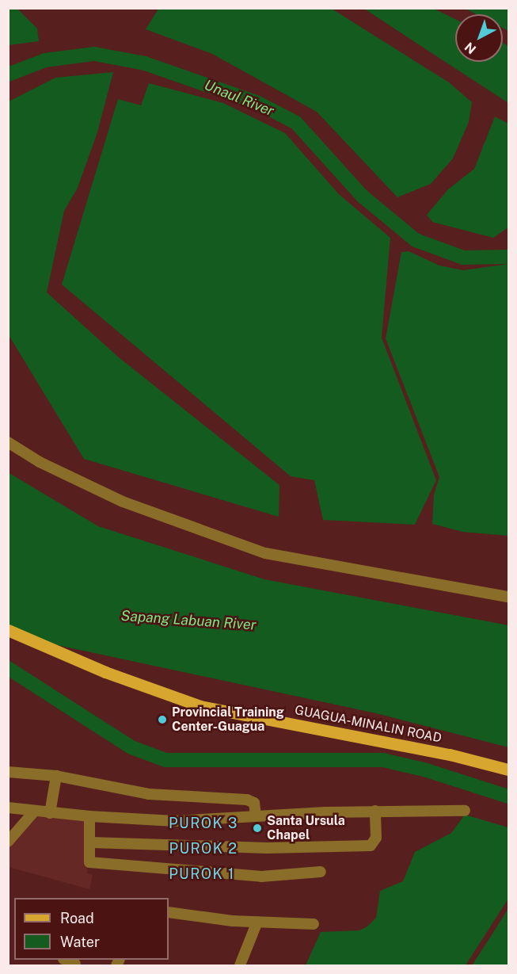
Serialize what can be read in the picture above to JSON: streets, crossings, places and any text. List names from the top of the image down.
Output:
{
  "streets": {
    "main road": ["GUAGUA-MINALIN ROAD"]
  },
  "districts": ["PUROK 3", "PUROK 2", "PUROK 1"],
  "water": ["Unaul River", "Sapang Labuan River"],
  "places": ["Provincial Training Center-Guagua", "Santa Ursula Chapel"],
  "legend": ["Road", "Water"],
  "north": "bottom left"
}
